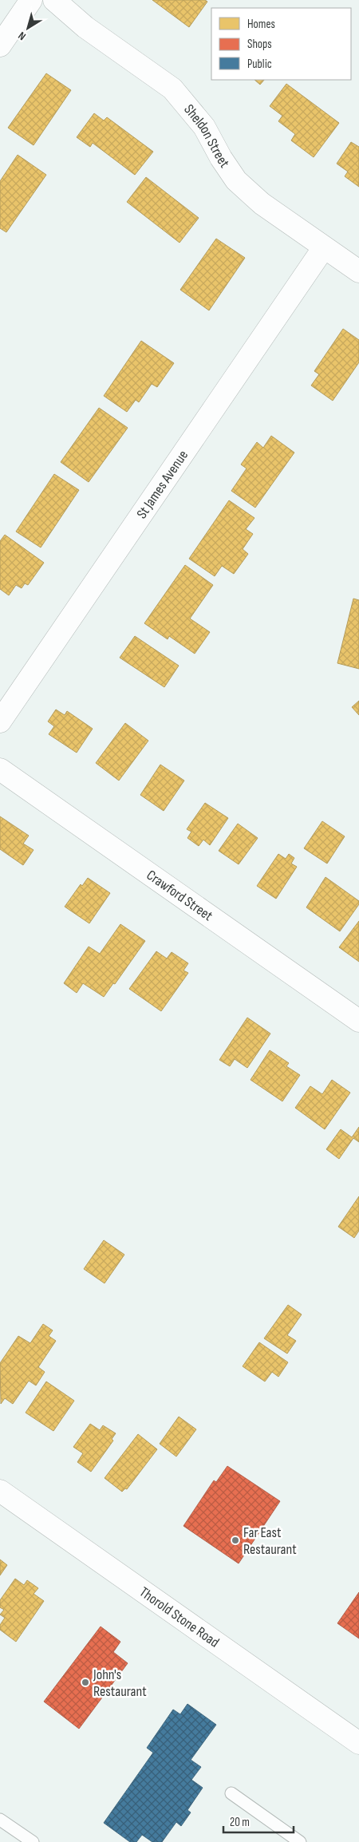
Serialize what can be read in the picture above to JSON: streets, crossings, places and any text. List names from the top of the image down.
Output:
{
  "streets": {
    "street": [
      "Sheldon Street",
      "St James Avenue",
      "Crawford Street",
      "Thorold Stone Road"
    ]
  },
  "crossings": [
    ["Sheldon Street", "St James Avenue"]
  ],
  "places": ["Far East Restaurant", "John's Restaurant"],
  "legend": ["Homes", "Shops", "Public"],
  "scale_bar": "20 m",
  "north": "bottom left"
}
